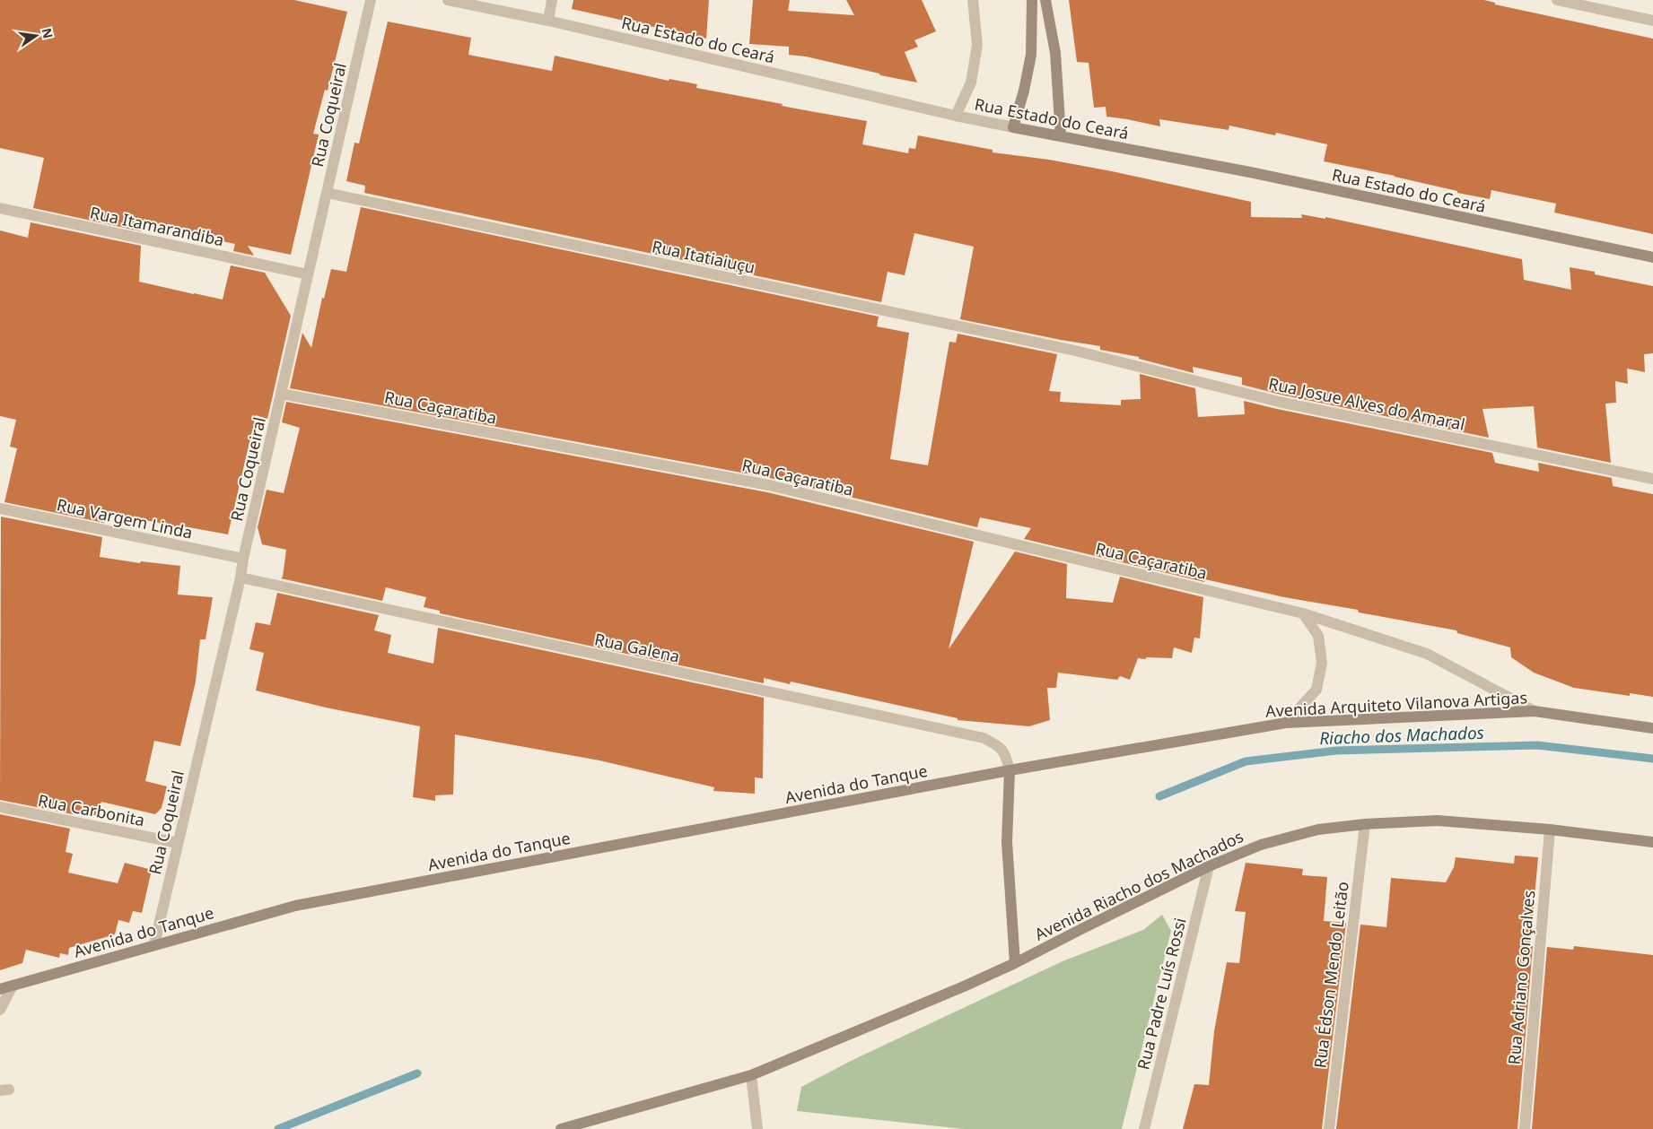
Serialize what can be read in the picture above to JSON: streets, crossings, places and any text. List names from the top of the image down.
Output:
{
  "streets": {
    "main road": [
      "Rua Estado do Ceará",
      "Avenida Arquiteto Vilanova Artigas",
      "Avenida do Tanque",
      "Avenida Riacho dos Machados"
    ],
    "street": [
      "Rua Coqueiral",
      "Rua Itamarandiba",
      "Rua Itatiaiuçu",
      "Rua Josue Alves do Amaral",
      "Rua Caçaratiba",
      "Rua Vargem Linda",
      "Rua Galena",
      "Rua Carbonita",
      "Rua Édson Mendo Leitão",
      "Rua Adriano Gonçalves",
      "Rua Padre Luís Rossi"
    ]
  },
  "crossings": [
    ["Rua Coqueiral", "Rua Itamarandiba"],
    ["Rua Coqueiral", "Rua Itatiaiuçu"],
    ["Rua Coqueiral", "Rua Caçaratiba"],
    ["Rua Coqueiral", "Rua Vargem Linda"],
    ["Rua Coqueiral", "Rua Galena"],
    ["Rua Coqueiral", "Avenida do Tanque"],
    ["Rua Coqueiral", "Rua Carbonita"],
    ["Rua Itatiaiuçu", "Rua Josue Alves do Amaral"],
    ["Rua Caçaratiba", "Avenida Arquiteto Vilanova Artigas"],
    ["Rua Galena", "Avenida Arquiteto Vilanova Artigas"],
    ["Rua Galena", "Avenida do Tanque"],
    ["Rua Galena", "Avenida Riacho dos Machados"],
    ["Avenida Arquiteto Vilanova Artigas", "Avenida do Tanque"],
    ["Avenida Arquiteto Vilanova Artigas", "Avenida Riacho dos Machados"],
    ["Avenida do Tanque", "Avenida Riacho dos Machados"],
    ["Avenida Riacho dos Machados", "Rua Édson Mendo Leitão"],
    ["Avenida Riacho dos Machados", "Rua Adriano Gonçalves"],
    ["Avenida Riacho dos Machados", "Rua Padre Luís Rossi"]
  ],
  "water": ["Riacho dos Machados"],
  "north": "right"
}
